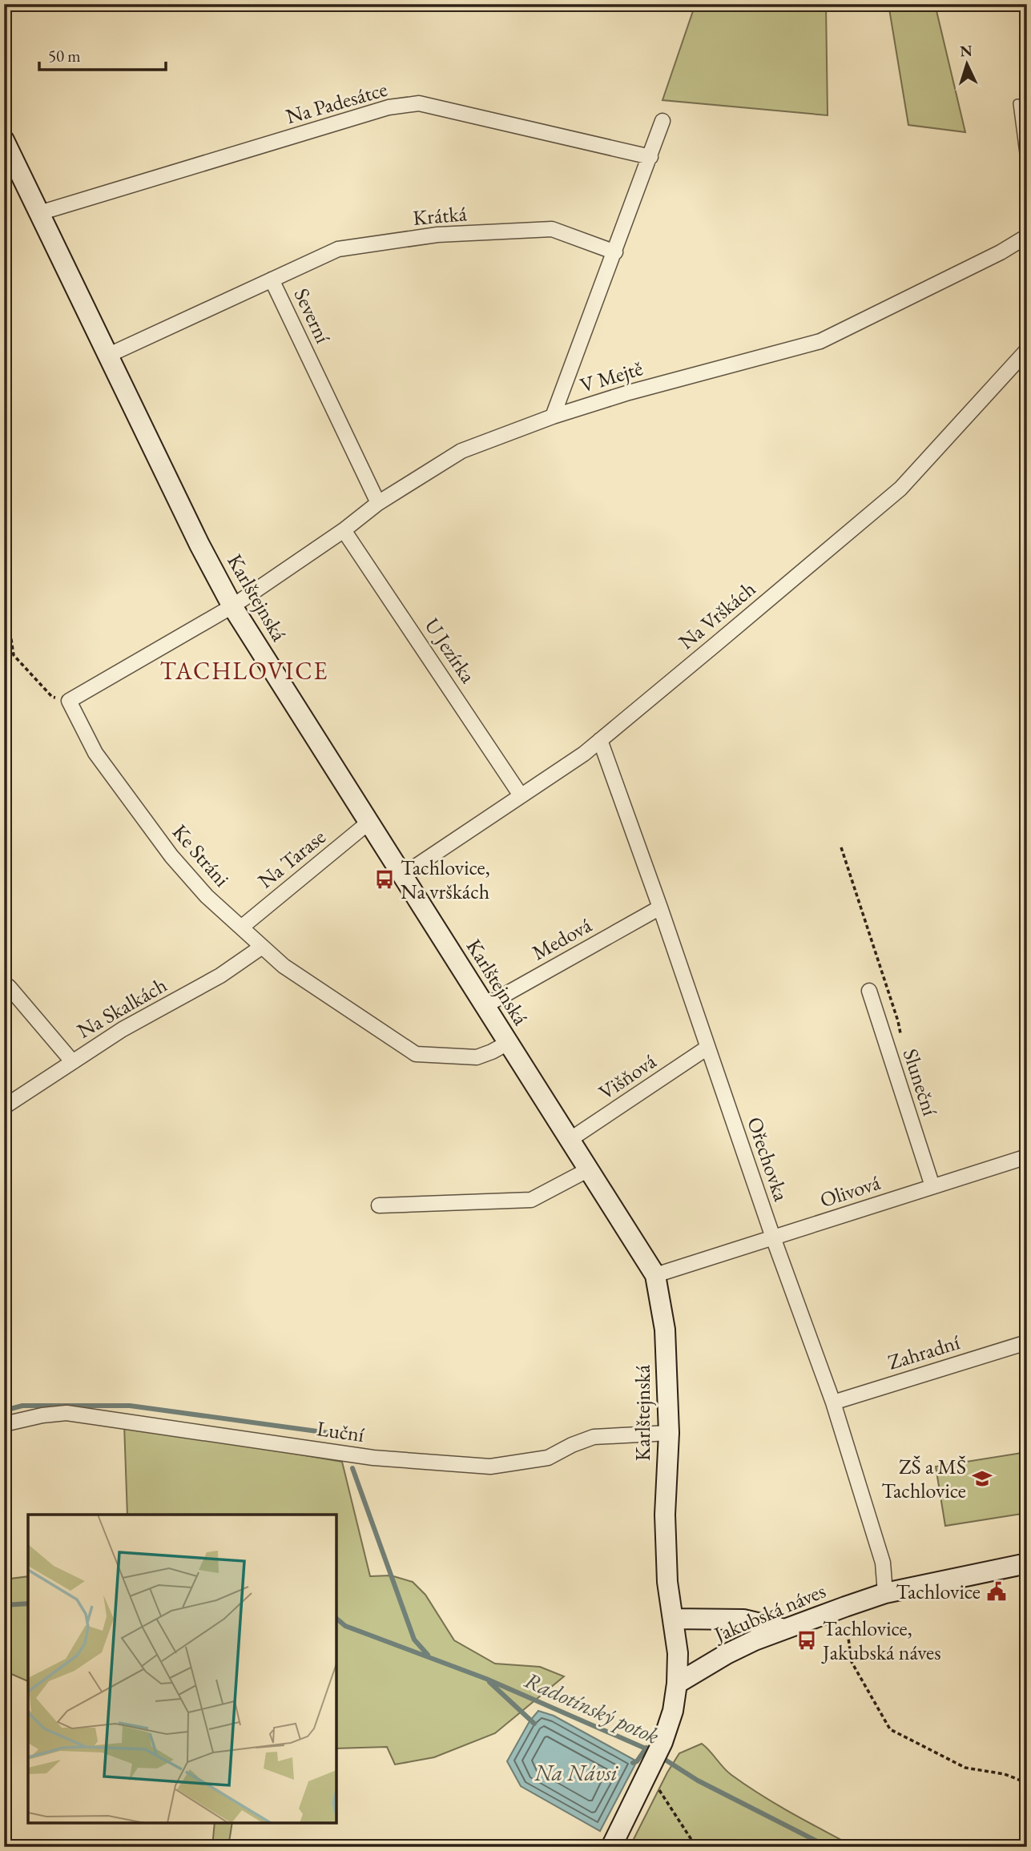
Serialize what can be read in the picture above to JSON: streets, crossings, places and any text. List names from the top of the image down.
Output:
{
  "streets": {
    "main road": ["Karlštejnská", "Jakubská náves"],
    "street": [
      "Na Padesátce",
      "Krátká",
      "Severní",
      "V Mejtě",
      "Na Vrškách",
      "U Jezírka",
      "Ke Stráni",
      "Na Tarase",
      "Medová",
      "Na Skalkách",
      "Višňová",
      "Sluneční",
      "Ořechovka",
      "Olivová",
      "Zahradní",
      "Luční"
    ]
  },
  "crossings": [
    ["Na Padesátce", "Karlštejnská"],
    ["Krátká", "Severní"],
    ["Severní", "V Mejtě"],
    ["Severní", "Karlštejnská"],
    ["V Mejtě", "Karlštejnská"],
    ["V Mejtě", "U Jezírka"],
    ["Karlštejnská", "Na Vrškách"],
    ["Karlštejnská", "Ke Stráni"],
    ["Karlštejnská", "Na Tarase"],
    ["Karlštejnská", "Medová"],
    ["Karlštejnská", "Višňová"],
    ["Karlštejnská", "Olivová"],
    ["Karlštejnská", "Luční"],
    ["Karlštejnská", "Jakubská náves"],
    ["Na Vrškách", "U Jezírka"],
    ["Na Vrškách", "Ořechovka"],
    ["Ke Stráni", "Na Tarase"],
    ["Ke Stráni", "Na Skalkách"],
    ["Medová", "Ořechovka"],
    ["Višňová", "Ořechovka"],
    ["Sluneční", "Olivová"],
    ["Ořechovka", "Olivová"],
    ["Ořechovka", "Zahradní"],
    ["Ořechovka", "Jakubská náves"]
  ],
  "districts": ["TACHLOVICE"],
  "water": ["Radotínský potok", "Na Návsi"],
  "places": {
    "bus stop": ["Tachlovice, Na vrškách", "Tachlovice, Jakubská náves"],
    "school or university": ["ZŠ a MŠ Tachlovice"],
    "public building": ["Tachlovice"]
  },
  "scale_bar": "50 m",
  "north": "top"
}
